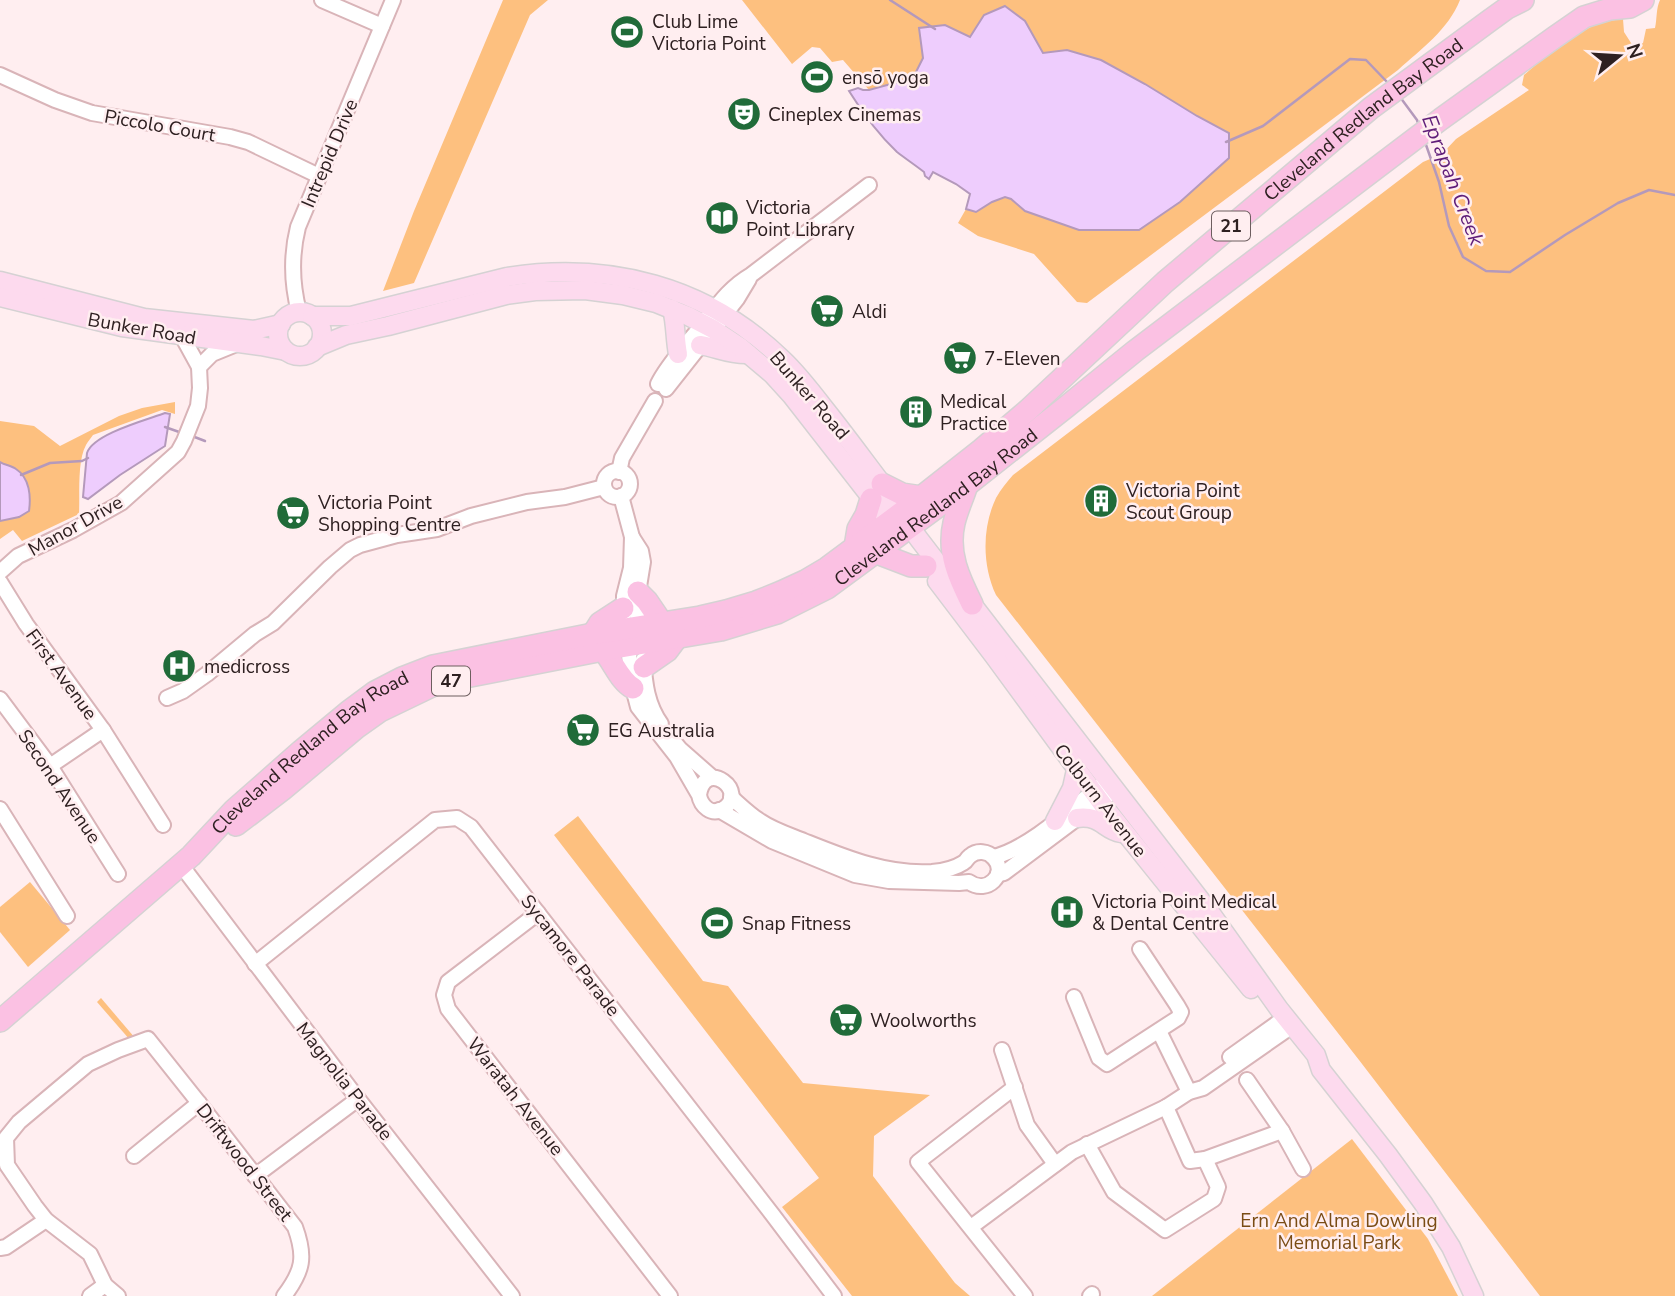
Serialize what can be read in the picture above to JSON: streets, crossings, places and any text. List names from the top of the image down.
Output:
{
  "streets": {
    "highway": ["Cleveland Redland Bay Road", "21", "47"],
    "main road": ["Bunker Road", "Colburn Avenue"],
    "street": [
      "Piccolo Court",
      "Intrepid Drive",
      "Manor Drive",
      "First Avenue",
      "Second Avenue",
      "Sycamore Parade",
      "Magnolia Parade",
      "Waratah Avenue",
      "Driftwood Street"
    ]
  },
  "crossings": [
    ["Cleveland Redland Bay Road", "21"],
    ["Cleveland Redland Bay Road", "Bunker Road"],
    ["Cleveland Redland Bay Road", "Colburn Avenue"],
    ["Cleveland Redland Bay Road", "Magnolia Parade"],
    ["Piccolo Court", "Intrepid Drive"],
    ["Intrepid Drive", "Bunker Road"],
    ["Bunker Road", "Colburn Avenue"],
    ["First Avenue", "Second Avenue"],
    ["Sycamore Parade", "Magnolia Parade"],
    ["Sycamore Parade", "Waratah Avenue"]
  ],
  "water": ["Eprapah Creek"],
  "parks": ["Ern And Alma Dowling Memorial Park"],
  "places": {
    "sports": ["Club Lime Victoria Point", "ensō yoga", "Snap Fitness"],
    "theatre": ["Cineplex Cinemas"],
    "library": ["Victoria Point Library"],
    "supermarket": [
      "Aldi",
      "7-Eleven",
      "Victoria Point Shopping Centre",
      "EG Australia",
      "Woolworths"
    ],
    "building": ["Medical Practice", "Victoria Point Scout Group"],
    "hospital": ["medicross", "Victoria Point Medical & Dental Centre"]
  },
  "north": "right"
}
